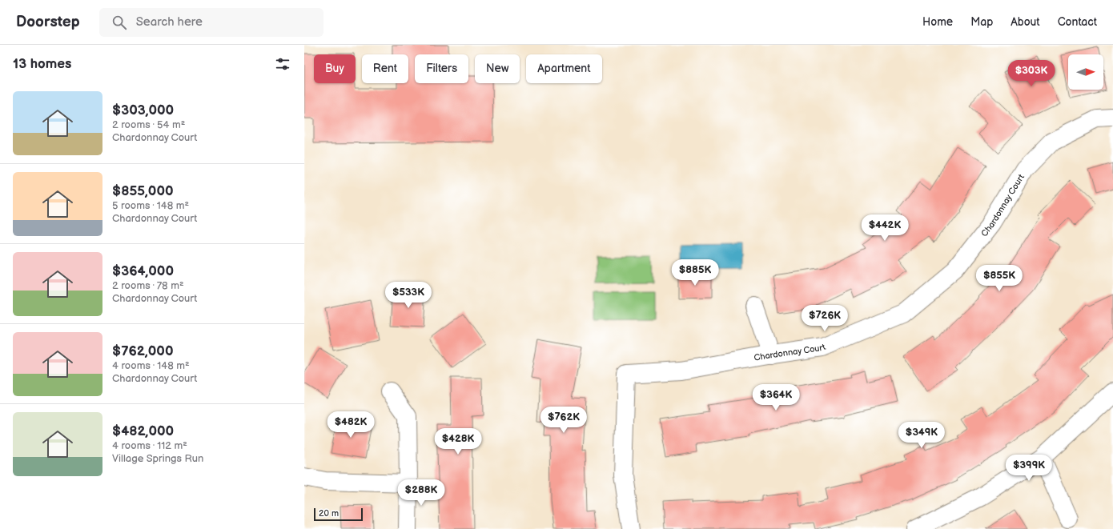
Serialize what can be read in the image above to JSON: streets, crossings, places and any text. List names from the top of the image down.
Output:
{
  "streets": {
    "street": ["Chardonnay Court"]
  },
  "scale_bar": "20 m",
  "north": "right",
  "page": {
    "header": "Doorstep",
    "search": "Search here",
    "nav": [
      "Home",
      "Map",
      "About",
      "Contact"
    ],
    "heading": "13 homes",
    "chip": [
      "Buy",
      "Rent",
      "Filters",
      "New",
      "Apartment"
    ],
    "price": [
      "$303K",
      "$442K",
      "$885K",
      "$855K",
      "$533K",
      "$726K",
      "$364K",
      "$762K",
      "$482K",
      "$349K",
      "$428K",
      "$399K",
      "$288K"
    ],
    "list": [
      {
        "name": "$303,000",
        "note": "2 rooms · 54 m² · Chardonnay Court"
      },
      {
        "name": "$855,000",
        "note": "5 rooms · 148 m² · Chardonnay Court"
      },
      {
        "name": "$364,000",
        "note": "2 rooms · 78 m² · Chardonnay Court"
      },
      {
        "name": "$762,000",
        "note": "4 rooms · 148 m² · Chardonnay Court"
      },
      {
        "name": "$482,000",
        "note": "4 rooms · 112 m² · Village Springs Run"
      }
    ],
    "scale": "20 m"
  }
}
